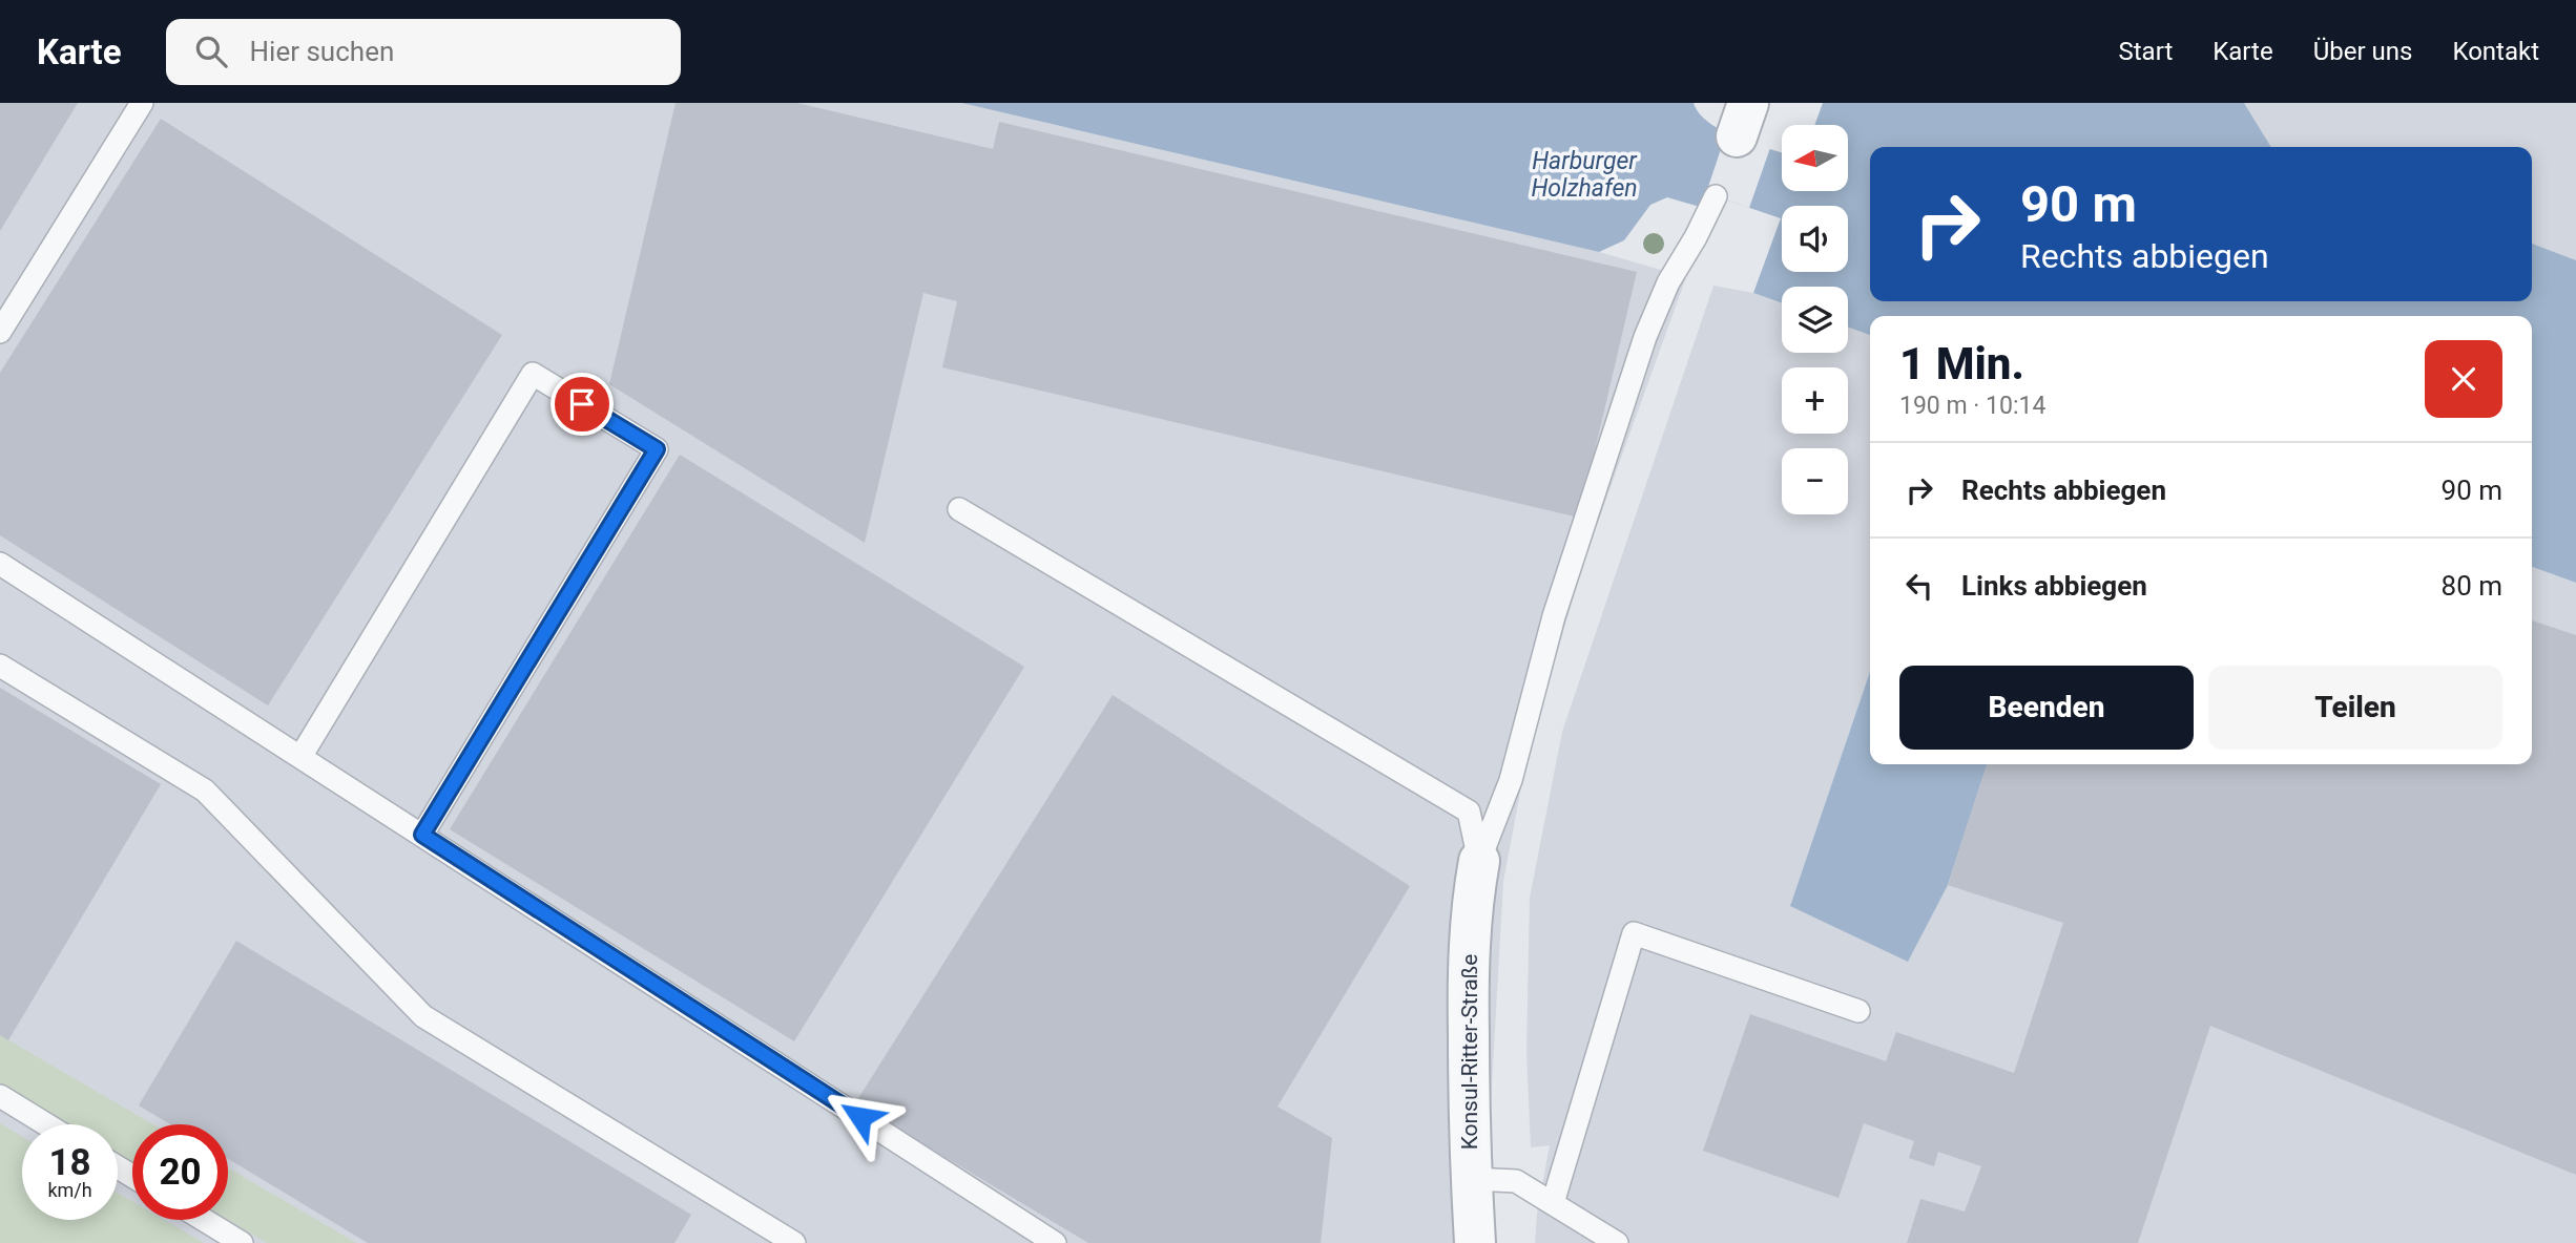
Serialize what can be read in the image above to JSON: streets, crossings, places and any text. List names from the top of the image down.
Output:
{
  "streets": {
    "street": ["Konsul-Ritter-Straße"]
  },
  "water": ["Harburger Holzhafen"],
  "north": "left",
  "page": {
    "header": "Karte",
    "search": "Hier suchen",
    "nav": [
      "Start",
      "Karte",
      "Über uns",
      "Kontakt"
    ],
    "map_buttons": ["+", "−"],
    "turn": ["90 m", "Rechts abbiegen"],
    "heading": ["1 Min.", "190 m · 10:14"],
    "list": [
      {
        "name": "Rechts abbiegen",
        "value": "90 m"
      },
      {
        "name": "Links abbiegen",
        "value": "80 m"
      }
    ],
    "buttons": ["Beenden", "Teilen"],
    "speed": "18 km/h",
    "limit": "20"
  }
}
